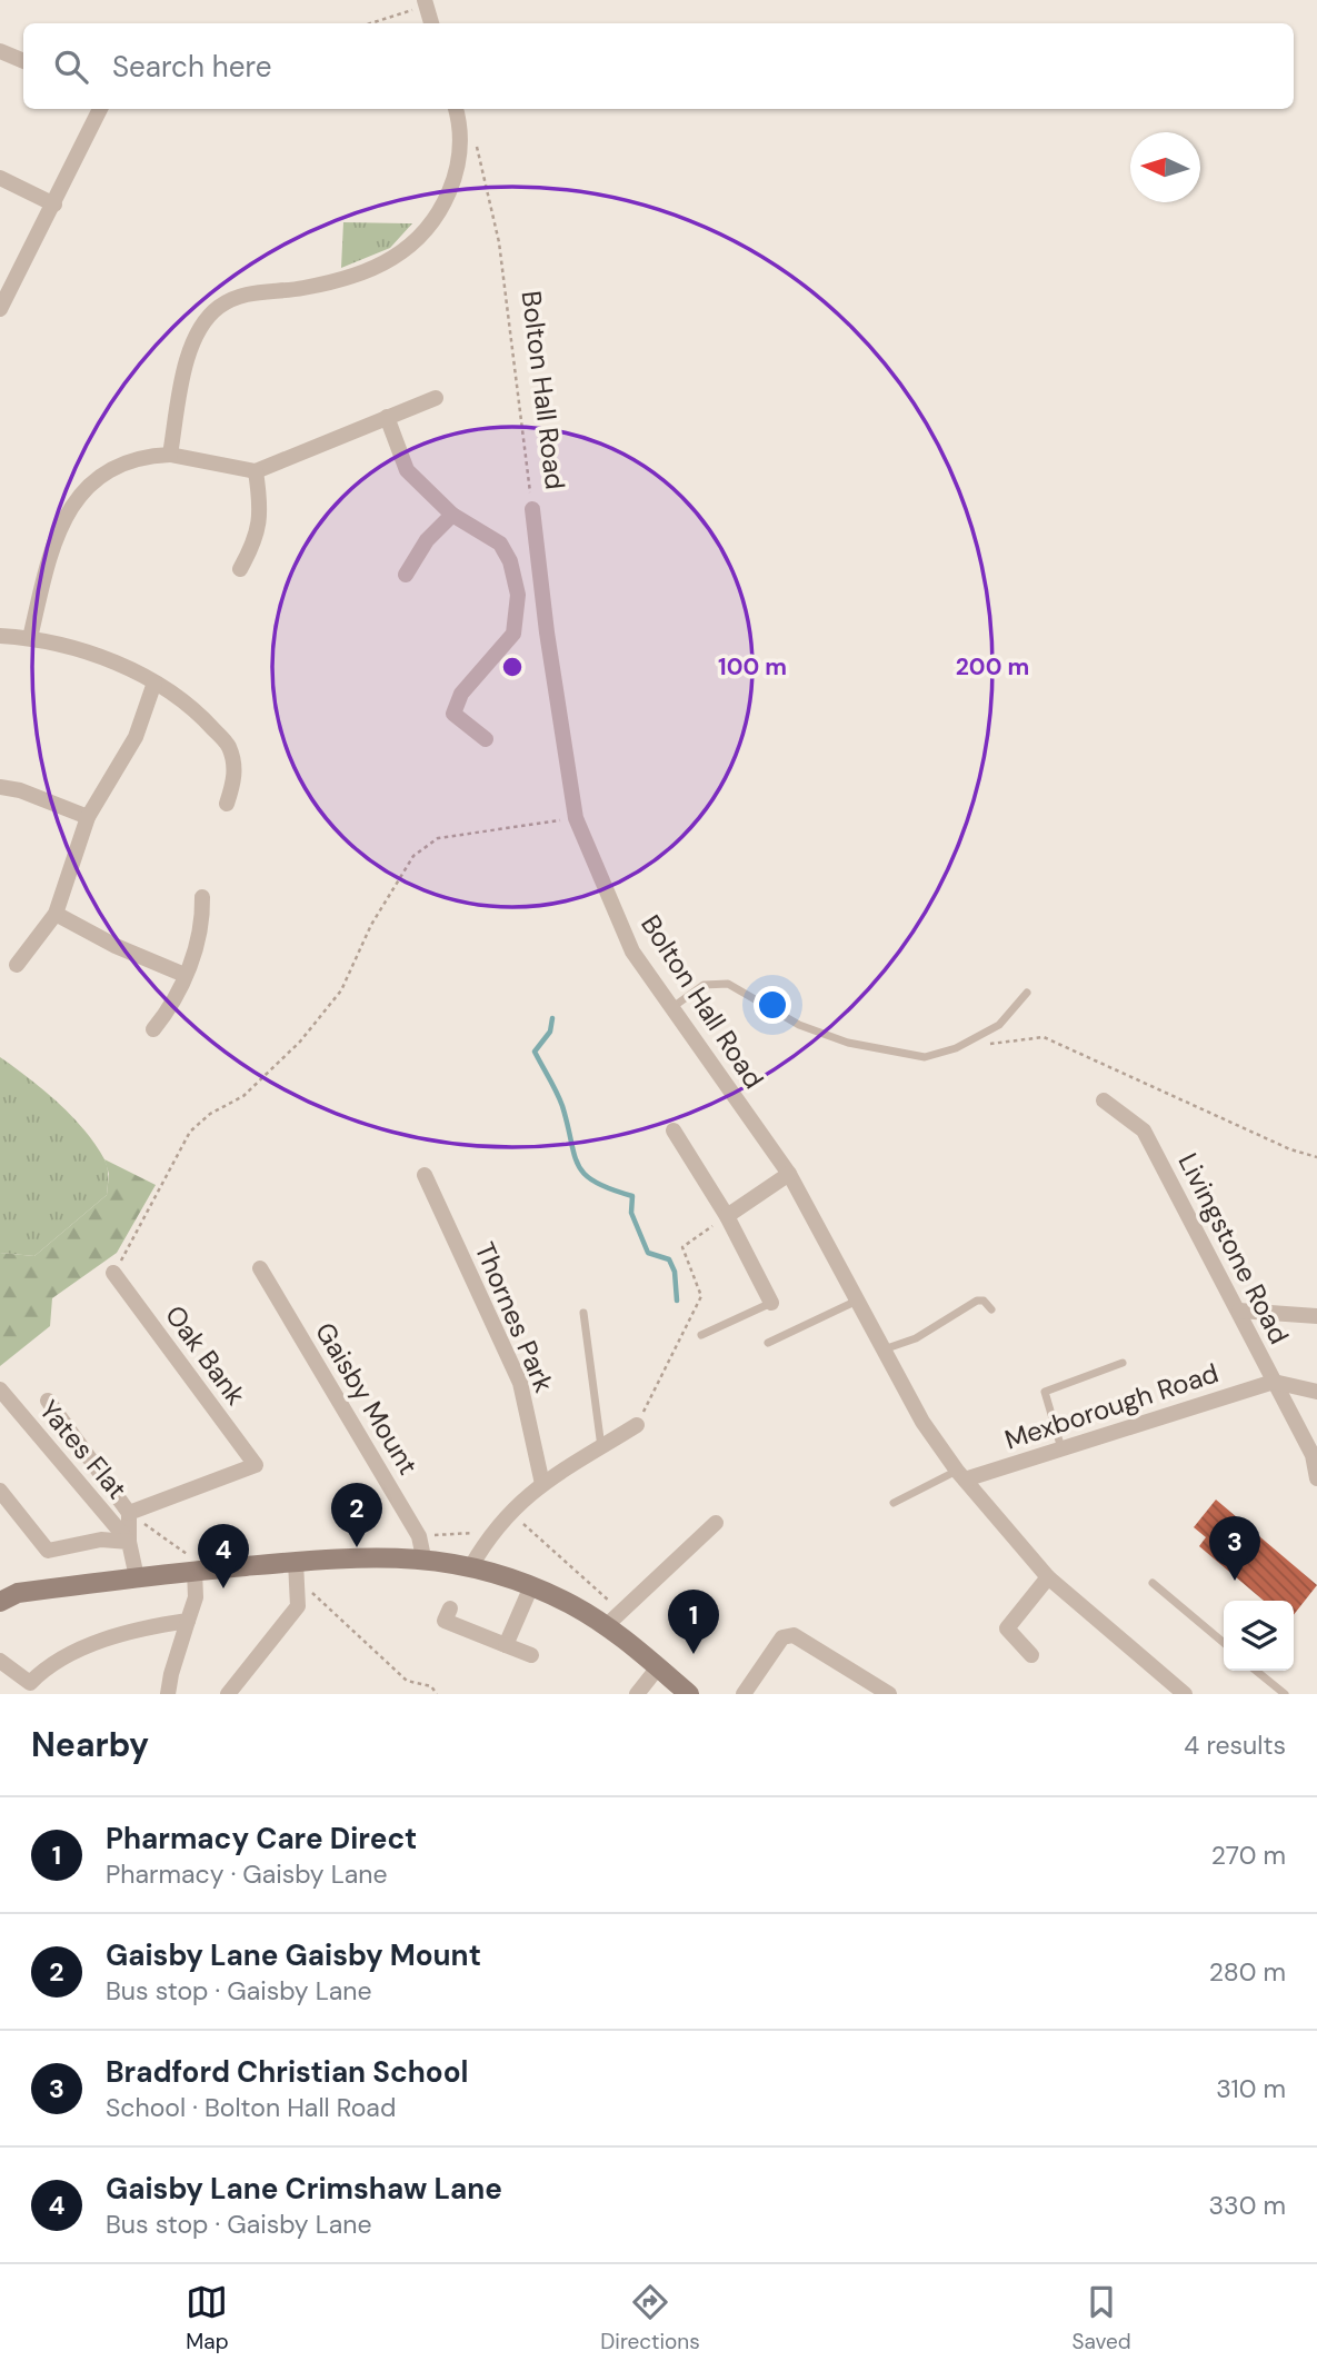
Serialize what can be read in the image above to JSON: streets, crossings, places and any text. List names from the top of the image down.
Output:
{
  "streets": {
    "street": [
      "Bolton Hall Road",
      "Livingstone Road",
      "Thornes Park",
      "Oak Bank",
      "Gaisby Mount",
      "Mexborough Road",
      "Yates Flat"
    ]
  },
  "crossings": [
    ["Bolton Hall Road", "Mexborough Road"],
    ["Livingstone Road", "Mexborough Road"]
  ],
  "north": "left",
  "page": {
    "search": "Search here",
    "pins": [
      "2",
      "3",
      "4",
      "1"
    ],
    "heading": ["Nearby", "4 results"],
    "list": [
      {
        "mark": "1",
        "name": "Pharmacy Care Direct",
        "note": "Pharmacy · Gaisby Lane",
        "value": "270 m"
      },
      {
        "mark": "2",
        "name": "Gaisby Lane Gaisby Mount",
        "note": "Bus stop · Gaisby Lane",
        "value": "280 m"
      },
      {
        "mark": "3",
        "name": "Bradford Christian School",
        "note": "School · Bolton Hall Road",
        "value": "310 m"
      },
      {
        "mark": "4",
        "name": "Gaisby Lane Crimshaw Lane",
        "note": "Bus stop · Gaisby Lane",
        "value": "330 m"
      }
    ],
    "nav": ["Map", "Directions", "Saved"]
  },
  "rings": ["100 m", "200 m"]
}
